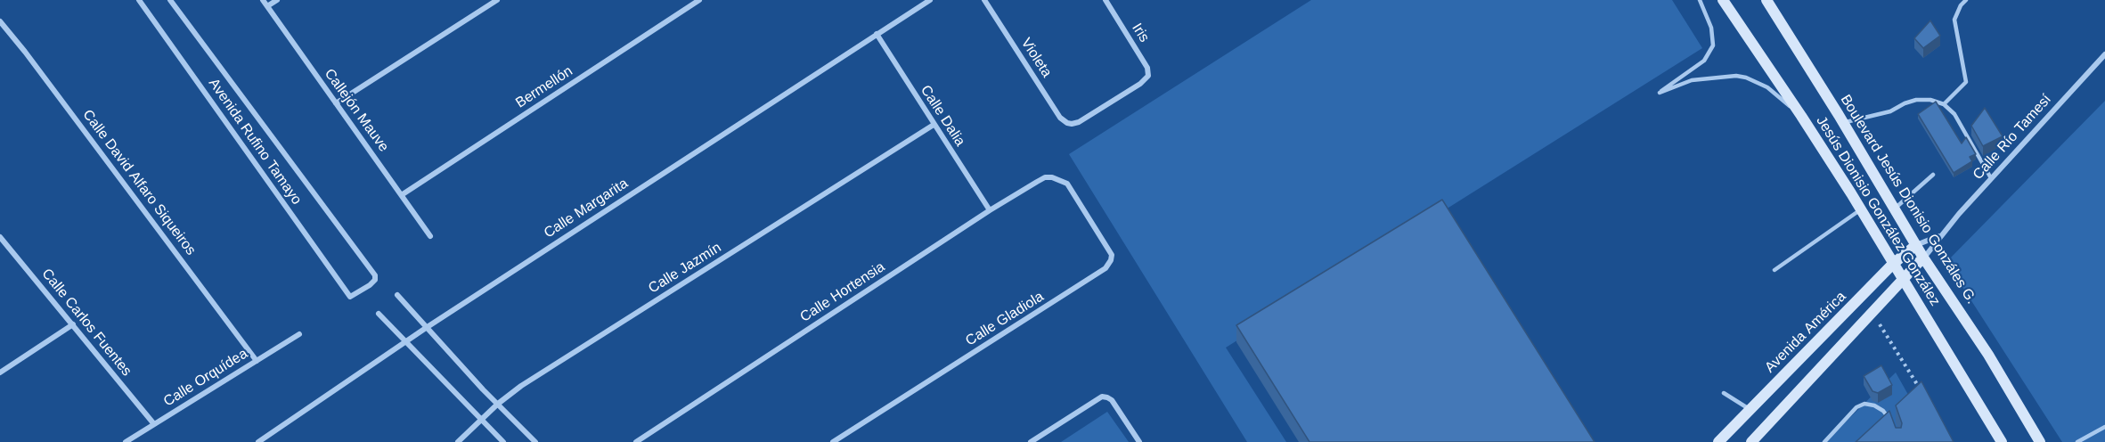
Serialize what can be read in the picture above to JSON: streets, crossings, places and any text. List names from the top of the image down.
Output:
{
  "streets": {
    "main road": ["Boulevard Jesús Dionisio Gonzáles G.", "Jesús Dionisio González González", "Avenida América"],
    "street": [
      "Iris",
      "Violeta",
      "Bermellón",
      "Callejón Mauve",
      "Calle Dalia",
      "Calle Río Tamesí",
      "Avenida Rufino Tamayo",
      "Calle David Alfaro Siqueiros",
      "Calle Margarita",
      "Calle Jazmín",
      "Calle Hortensia",
      "Calle Gladiola",
      "Calle Carlos Fuentes",
      "Calle Orquídea"
    ]
  },
  "crossings": [
    ["Iris", "Violeta"],
    ["Bermellón", "Callejón Mauve"],
    ["Calle Dalia", "Calle Margarita"],
    ["Calle Dalia", "Calle Jazmín"],
    ["Calle Dalia", "Calle Hortensia"],
    ["Calle Río Tamesí", "Boulevard Jesús Dionisio Gonzáles G."],
    ["Calle Río Tamesí", "Avenida América"],
    ["Calle David Alfaro Siqueiros", "Calle Orquídea"],
    ["Boulevard Jesús Dionisio Gonzáles G.", "Avenida América"],
    ["Jesús Dionisio González González", "Avenida América"],
    ["Calle Hortensia", "Calle Gladiola"],
    ["Calle Carlos Fuentes", "Calle Orquídea"]
  ]
}
